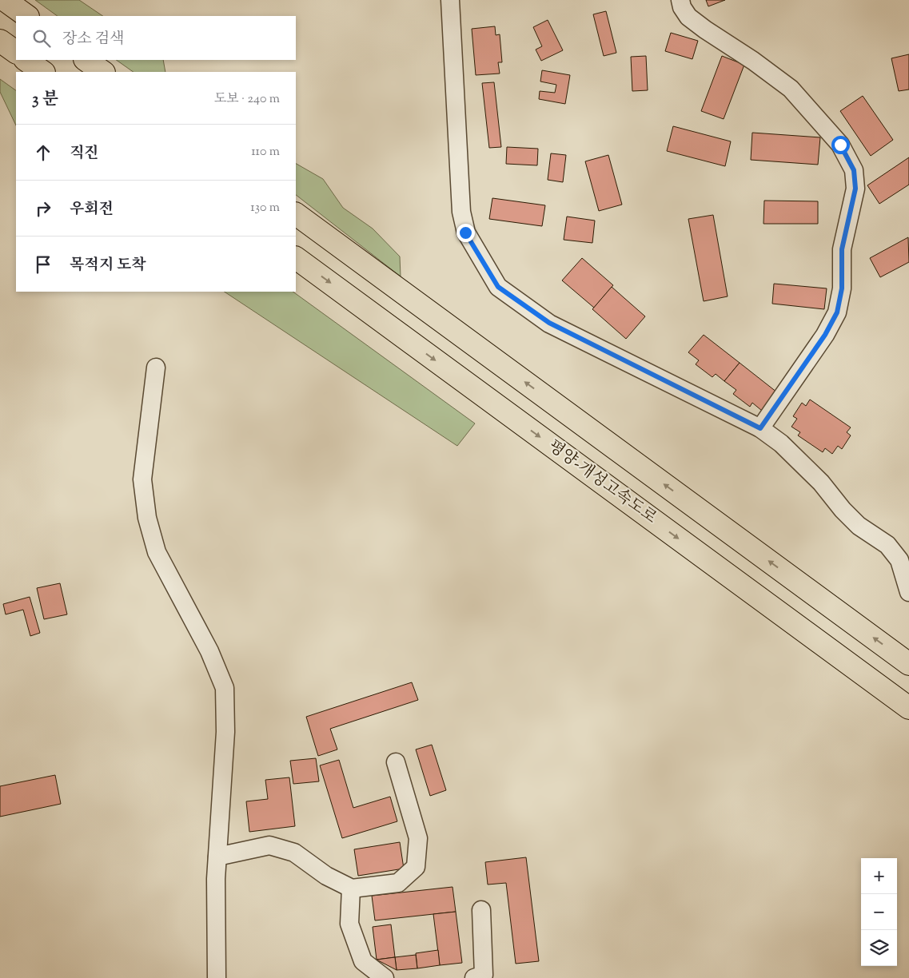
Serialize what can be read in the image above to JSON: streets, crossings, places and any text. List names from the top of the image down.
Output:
{
  "streets": {
    "highway": ["평양-개성고속도로"]
  },
  "page": {
    "search": "장소 검색",
    "heading": ["3 분", "도보 · 240 m"],
    "list": [
      ["직진", "110 m"],
      ["우회전", "130 m"],
      "목적지 도착"
    ],
    "map_buttons": ["+", "−"]
  }
}
